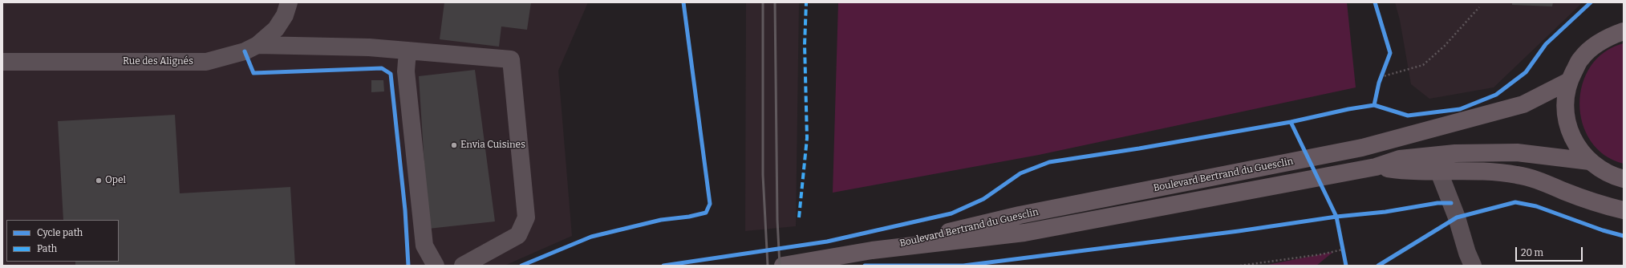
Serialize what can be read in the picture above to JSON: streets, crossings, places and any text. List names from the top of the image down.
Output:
{
  "streets": {
    "main road": ["Boulevard Bertrand du Guesclin"],
    "street": ["Rue des Alignés"]
  },
  "places": ["Envia Cuisines", "Opel"],
  "legend": ["Cycle path", "Path"],
  "scale_bar": "20 m"
}
